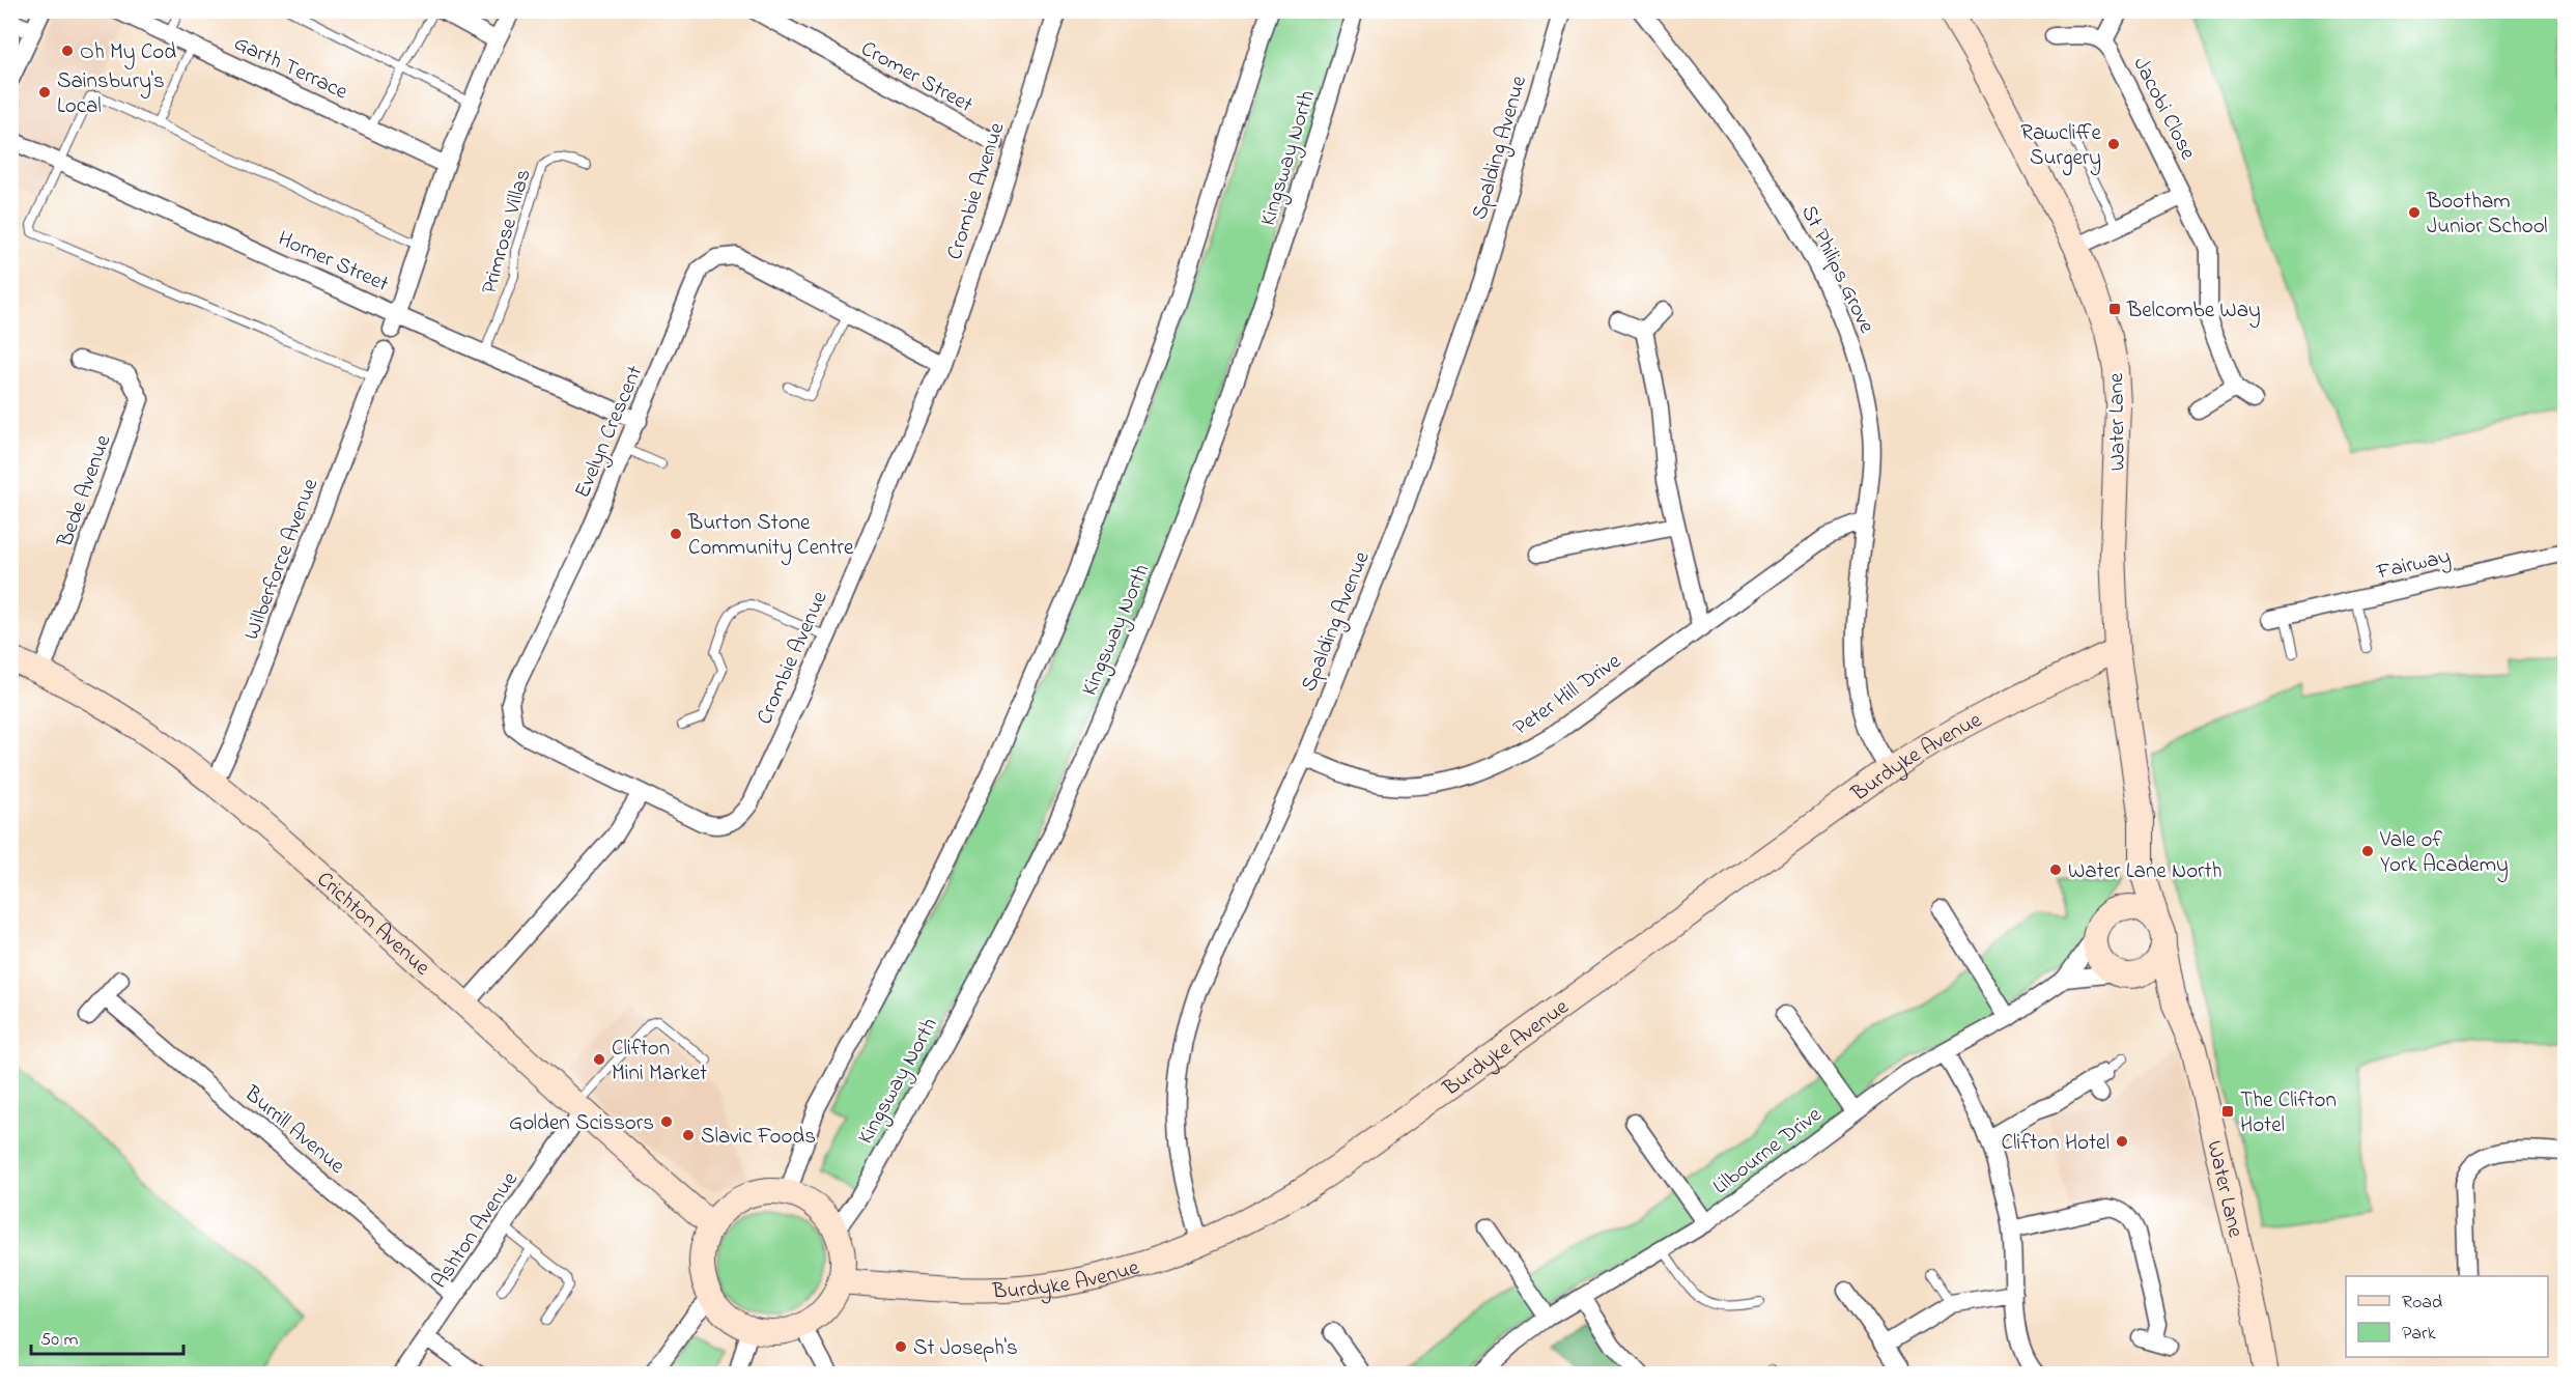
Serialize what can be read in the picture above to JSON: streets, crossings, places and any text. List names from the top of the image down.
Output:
{
  "streets": {
    "street": [
      "Garth Terrace",
      "Cromer Street",
      "Jacobi Close",
      "Spalding Avenue",
      "Kingsway North",
      "Crombie Avenue",
      "Horner Street",
      "St Philips Grove",
      "Water Lane",
      "Evelyn Crescent",
      "Bede Avenue",
      "Wilberforce Avenue",
      "Fairway",
      "Peter Hill Drive",
      "Burdyke Avenue",
      "Crichton Avenue",
      "Burrill Avenue",
      "Lilbourne Drive",
      "Ashton Avenue"
    ],
    "lane": ["Primrose Villas"]
  },
  "crossings": [
    ["Spalding Avenue", "Peter Hill Drive"],
    ["Spalding Avenue", "Burdyke Avenue"],
    ["Kingsway North", "Burdyke Avenue"],
    ["Kingsway North", "Crichton Avenue"],
    ["Crombie Avenue", "Evelyn Crescent"],
    ["Primrose Villas", "Horner Street"],
    ["Horner Street", "Evelyn Crescent"],
    ["St Philips Grove", "Peter Hill Drive"],
    ["St Philips Grove", "Burdyke Avenue"],
    ["Water Lane", "Burdyke Avenue"],
    ["Water Lane", "Lilbourne Drive"],
    ["Bede Avenue", "Crichton Avenue"],
    ["Wilberforce Avenue", "Crichton Avenue"],
    ["Burdyke Avenue", "Crichton Avenue"],
    ["Crichton Avenue", "Ashton Avenue"],
    ["Burrill Avenue", "Ashton Avenue"]
  ],
  "places": {
    "other": [
      "Oh My Cod",
      "Sainsbury's Local",
      "Rawcliffe Surgery",
      "Bootham Junior School",
      "Burton Stone Community Centre",
      "Vale of York Academy",
      "Water Lane North",
      "Clifton Mini Market",
      "Golden Scissors",
      "Slavic Foods",
      "Clifton Hotel",
      "St Joseph's"
    ],
    "transit": ["Belcombe Way", "The Clifton Hotel"]
  },
  "legend": ["Road", "Park"],
  "scale_bar": "50 m"
}
